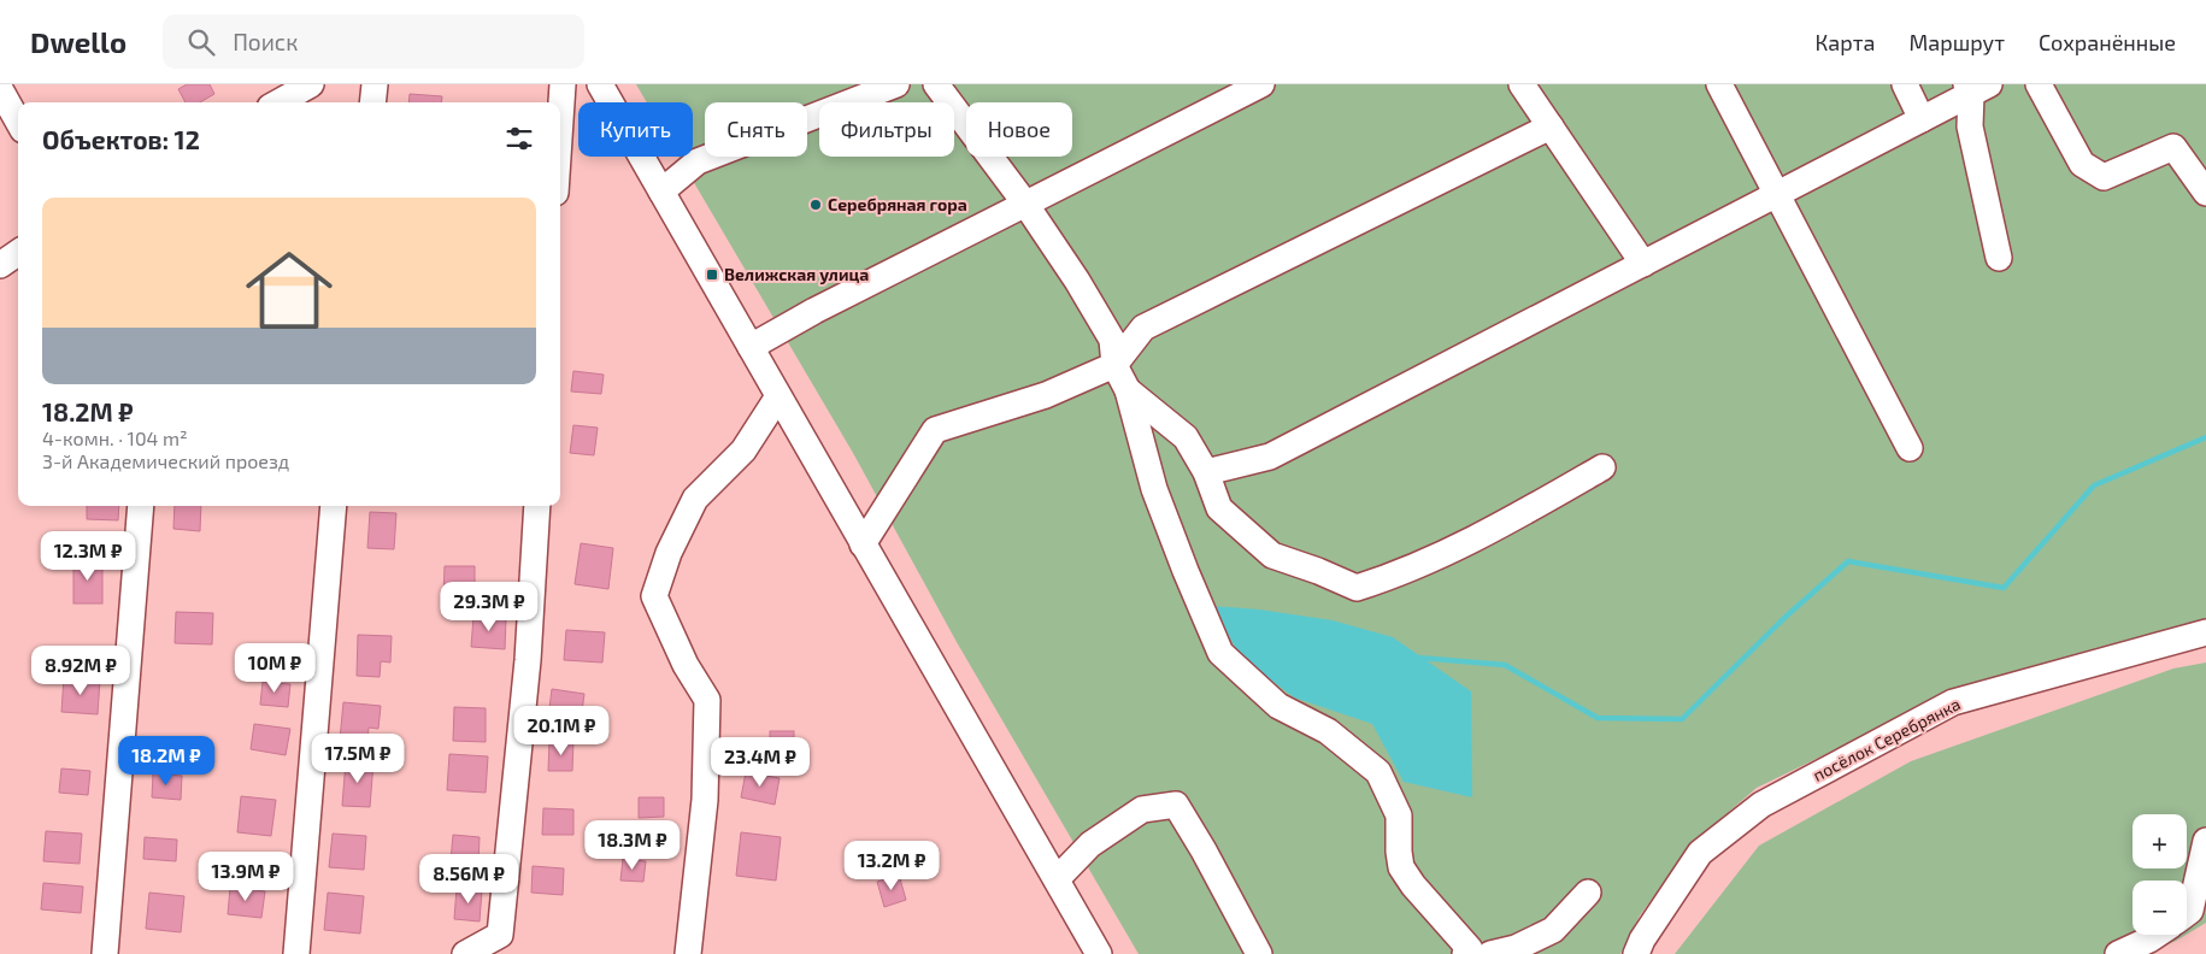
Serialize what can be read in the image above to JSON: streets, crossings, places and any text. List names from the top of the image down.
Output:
{
  "streets": {
    "street": ["посёлок Серебрянка"]
  },
  "places": {
    "other": ["Серебряная гора"],
    "transit": ["Велижская улица"]
  },
  "page": {
    "header": "Dwello",
    "search": "Поиск",
    "nav": ["Карта", "Маршрут", "Сохранённые"],
    "chip": [
      "Купить",
      "Снять",
      "Фильтры",
      "Новое"
    ],
    "heading": "Объектов: 12",
    "list": [
      {
        "name": "18.2M ₽",
        "note": "4-комн. · 104 m² · 3-й Академический проезд"
      }
    ],
    "price": [
      "12.3M ₽",
      "29.3M ₽",
      "10M ₽",
      "8.92M ₽",
      "20.1M ₽",
      "17.5M ₽",
      "18.2M ₽",
      "23.4M ₽",
      "18.3M ₽",
      "13.2M ₽",
      "13.9M ₽",
      "8.56M ₽"
    ],
    "map_buttons": ["+", "−"]
  }
}
